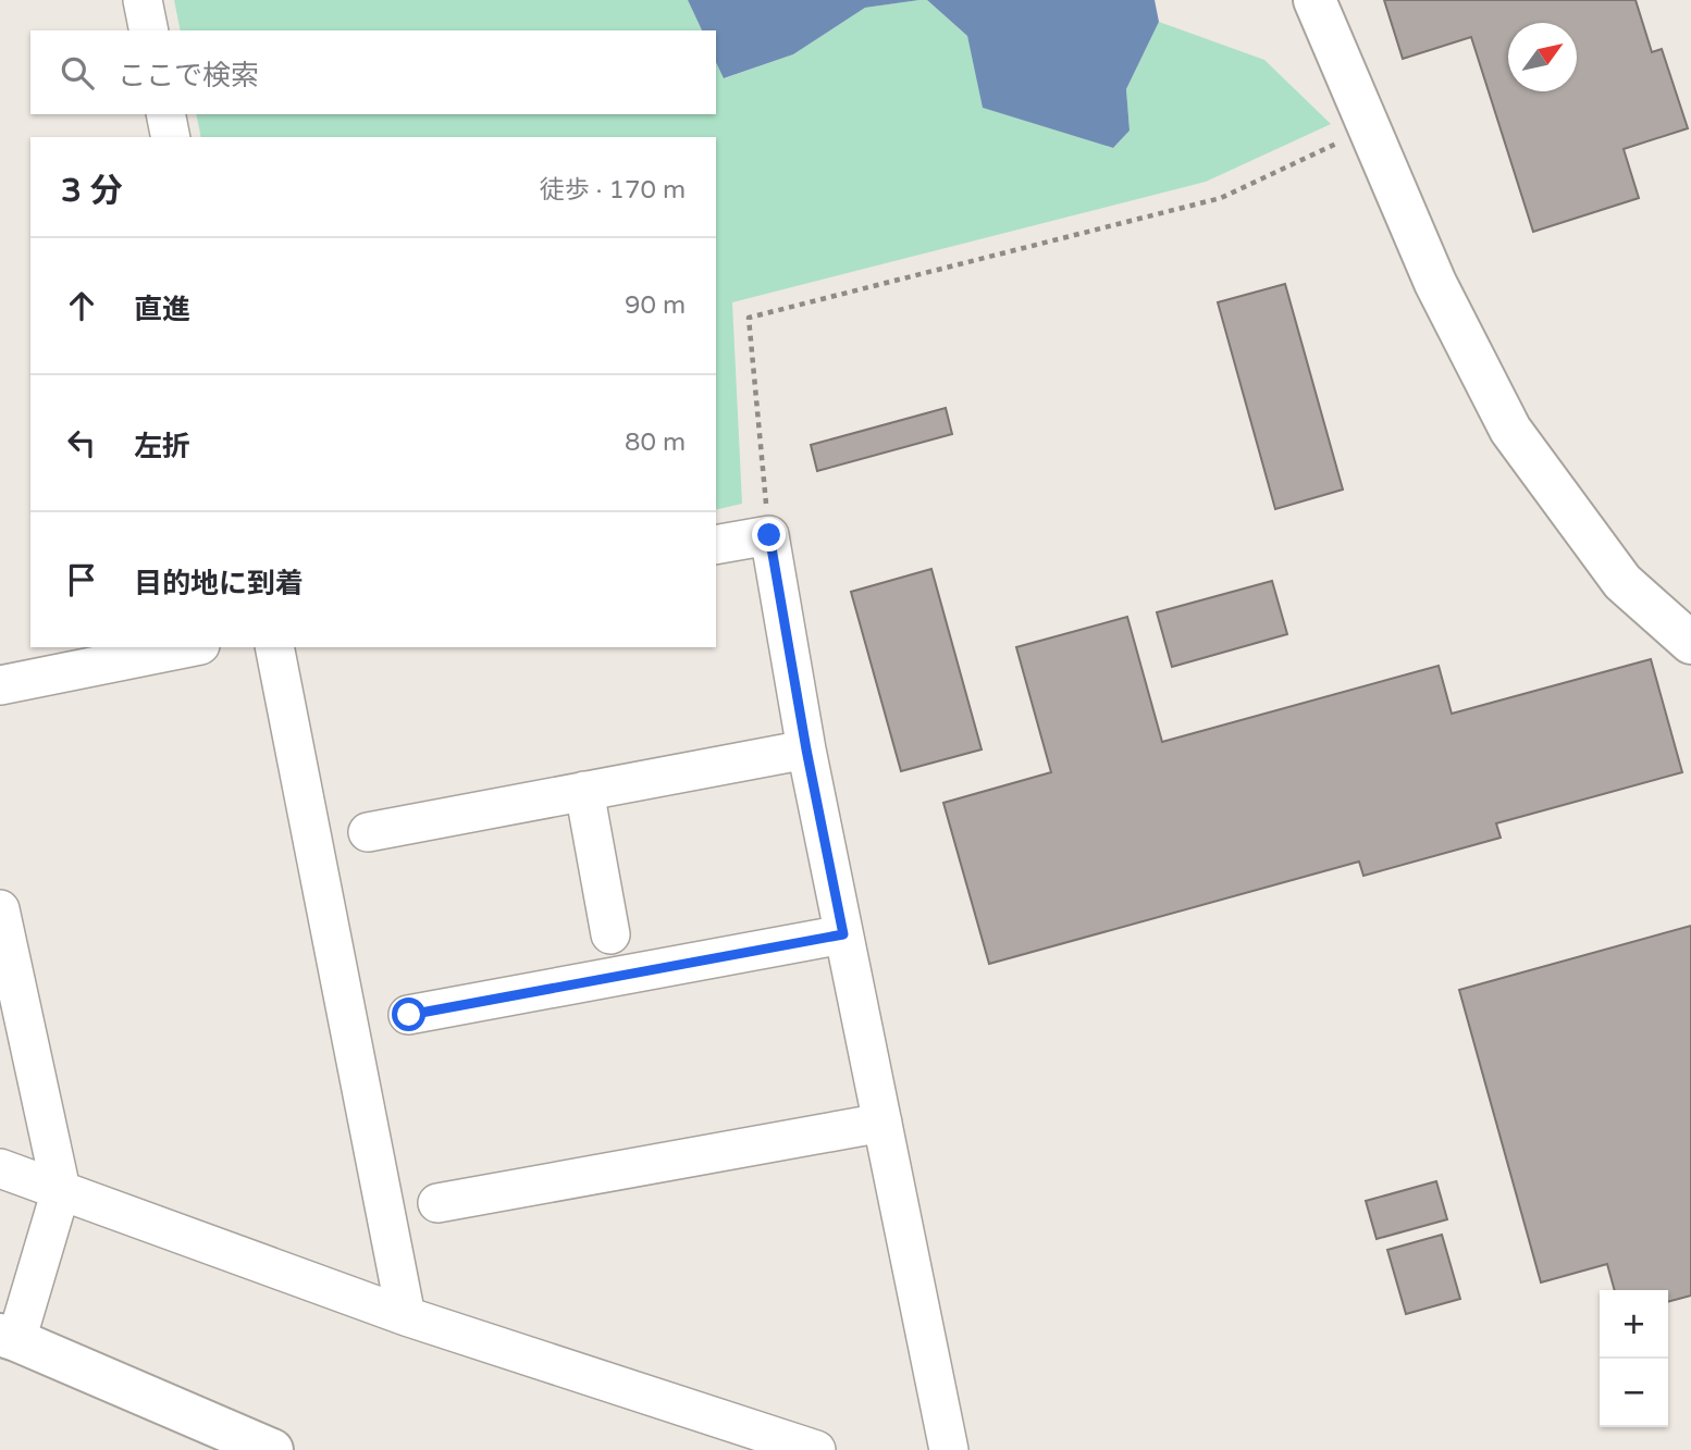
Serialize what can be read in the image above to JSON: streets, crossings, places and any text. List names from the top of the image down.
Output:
{
  "north": "top right",
  "page": {
    "search": "ここで検索",
    "heading": ["3 分", "徒歩 · 170 m"],
    "list": [
      ["直進", "90 m"],
      ["左折", "80 m"],
      "目的地に到着"
    ],
    "map_buttons": ["+", "−"]
  }
}
